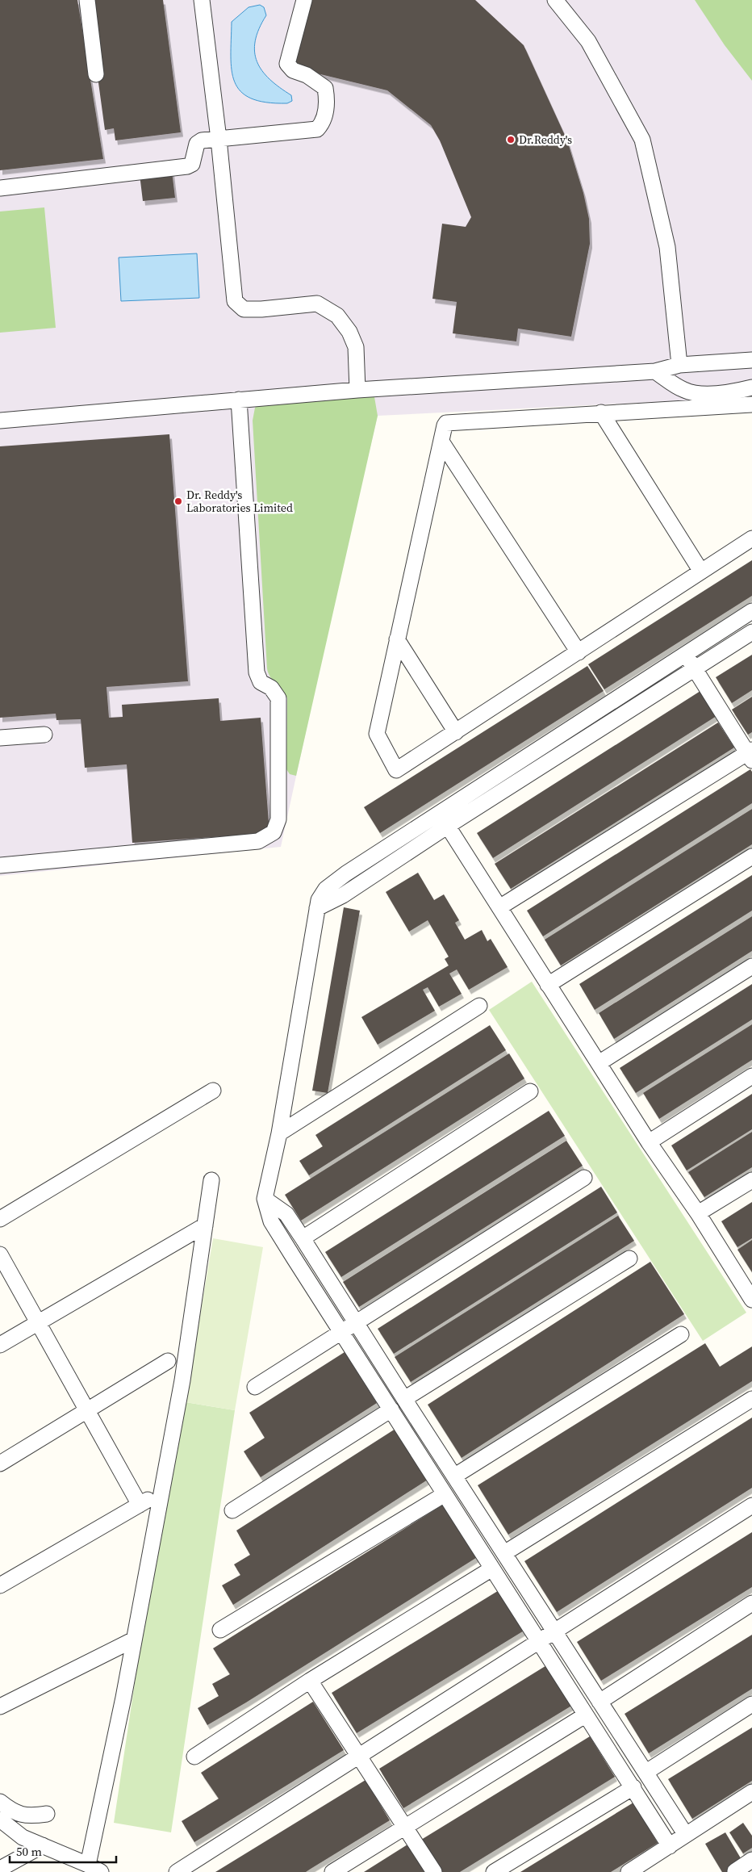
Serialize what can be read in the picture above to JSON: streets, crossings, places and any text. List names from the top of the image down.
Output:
{
  "places": ["Dr.Reddy's", "Dr. Reddy's Laboratories Limited"],
  "scale_bar": "50 m"
}
